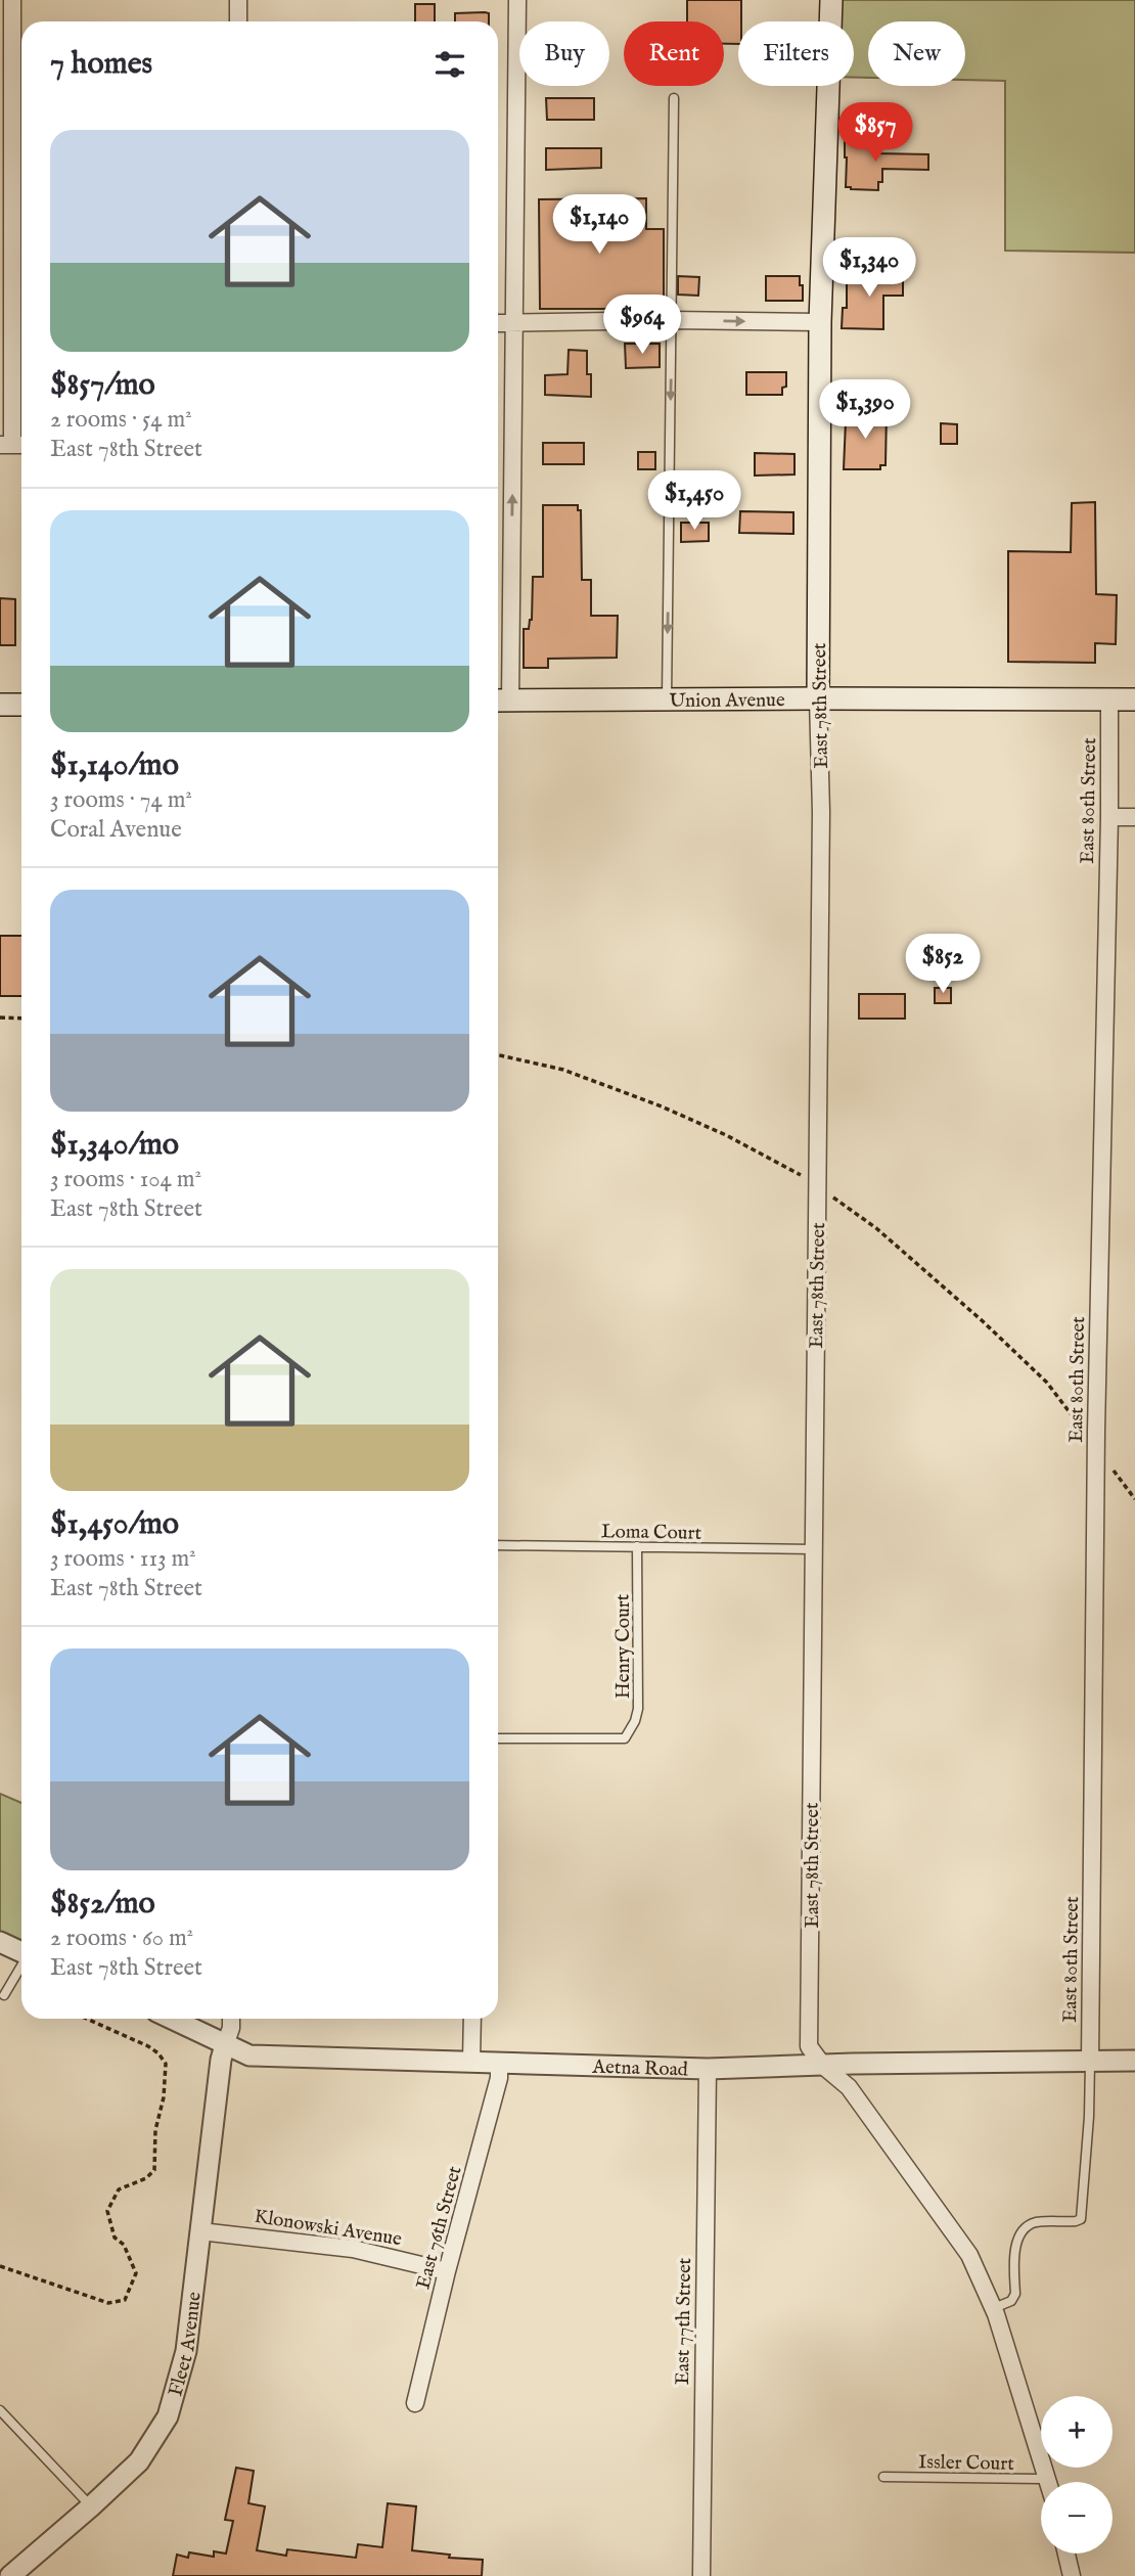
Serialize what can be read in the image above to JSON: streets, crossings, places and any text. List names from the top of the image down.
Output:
{
  "streets": {
    "main road": ["Union Avenue", "East 78th Street"],
    "street": [
      "East 80th Street",
      "Aetna Road",
      "Klonowski Avenue",
      "East 76th Street",
      "East 77th Street",
      "Fleet Avenue"
    ],
    "lane": ["Loma Court", "Henry Court", "Issler Court"]
  },
  "crossings": [
    ["Union Avenue", "East 78th Street"],
    ["Union Avenue", "East 80th Street"],
    ["East 78th Street", "Loma Court"],
    ["East 78th Street", "Aetna Road"],
    ["East 78th Street", "Issler Court"],
    ["East 80th Street", "Aetna Road"],
    ["Loma Court", "Henry Court"],
    ["Aetna Road", "East 76th Street"],
    ["Aetna Road", "East 77th Street"],
    ["Aetna Road", "Fleet Avenue"],
    ["Klonowski Avenue", "East 76th Street"],
    ["Klonowski Avenue", "Fleet Avenue"]
  ],
  "page": {
    "chip": [
      "Buy",
      "Rent",
      "Filters",
      "New"
    ],
    "heading": "7 homes",
    "price": [
      "$857",
      "$1,140",
      "$1,340",
      "$964",
      "$1,390",
      "$1,450",
      "$852"
    ],
    "list": [
      {
        "name": "$857/mo",
        "note": "2 rooms · 54 m² · East 78th Street"
      },
      {
        "name": "$1,140/mo",
        "note": "3 rooms · 74 m² · Coral Avenue"
      },
      {
        "name": "$1,340/mo",
        "note": "3 rooms · 104 m² · East 78th Street"
      },
      {
        "name": "$1,450/mo",
        "note": "3 rooms · 113 m² · East 78th Street"
      },
      {
        "name": "$852/mo",
        "note": "2 rooms · 60 m² · East 78th Street"
      }
    ],
    "map_buttons": ["+", "−"]
  }
}
